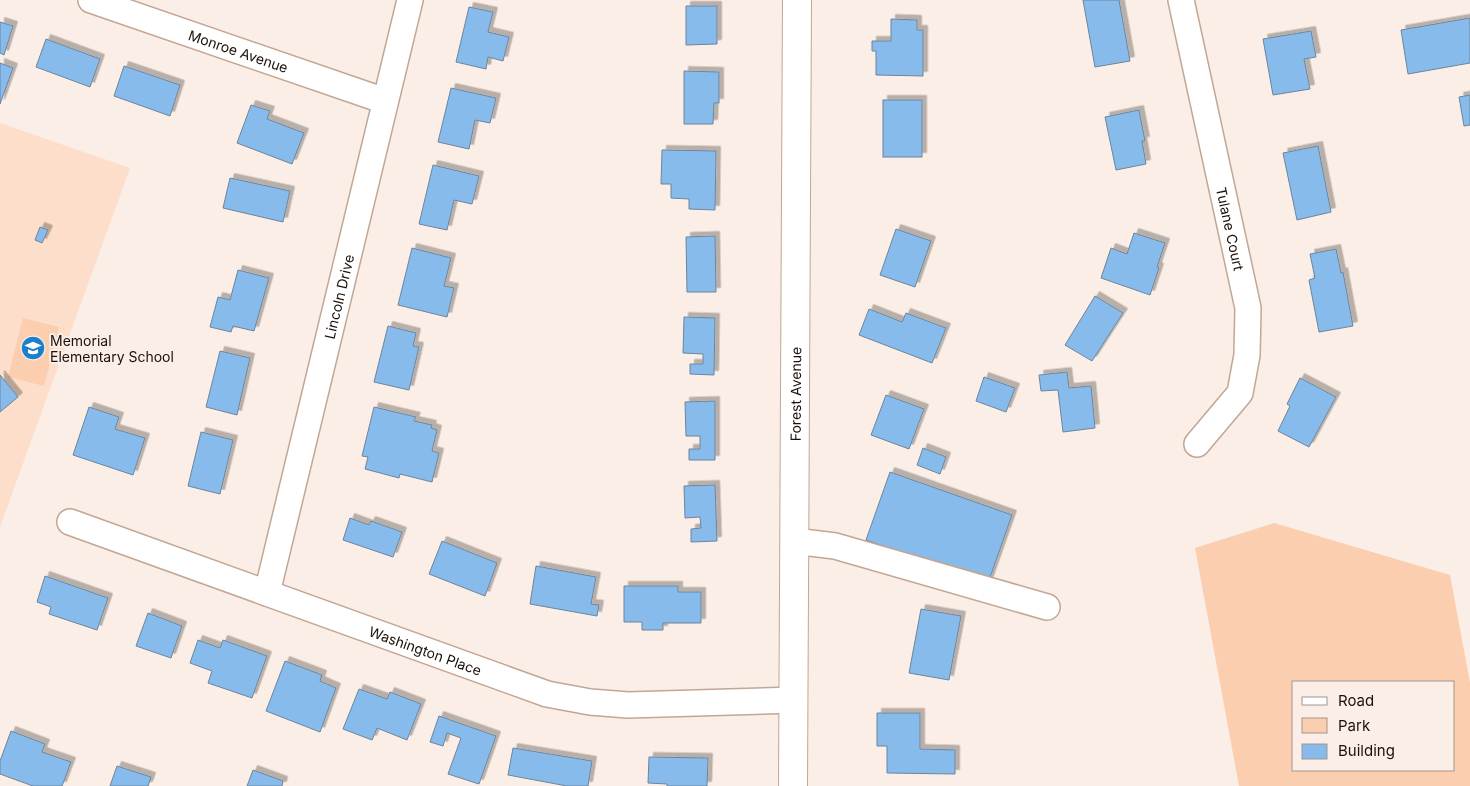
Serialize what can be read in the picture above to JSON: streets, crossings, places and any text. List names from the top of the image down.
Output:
{
  "streets": {
    "main road": ["Forest Avenue"],
    "street": [
      "Monroe Avenue",
      "Tulane Court",
      "Lincoln Drive",
      "Washington Place"
    ]
  },
  "crossings": [
    ["Monroe Avenue", "Lincoln Drive"],
    ["Lincoln Drive", "Washington Place"],
    ["Forest Avenue", "Washington Place"]
  ],
  "places": {
    "school or university": ["Memorial Elementary School"]
  },
  "legend": ["Road", "Park", "Building"]
}
